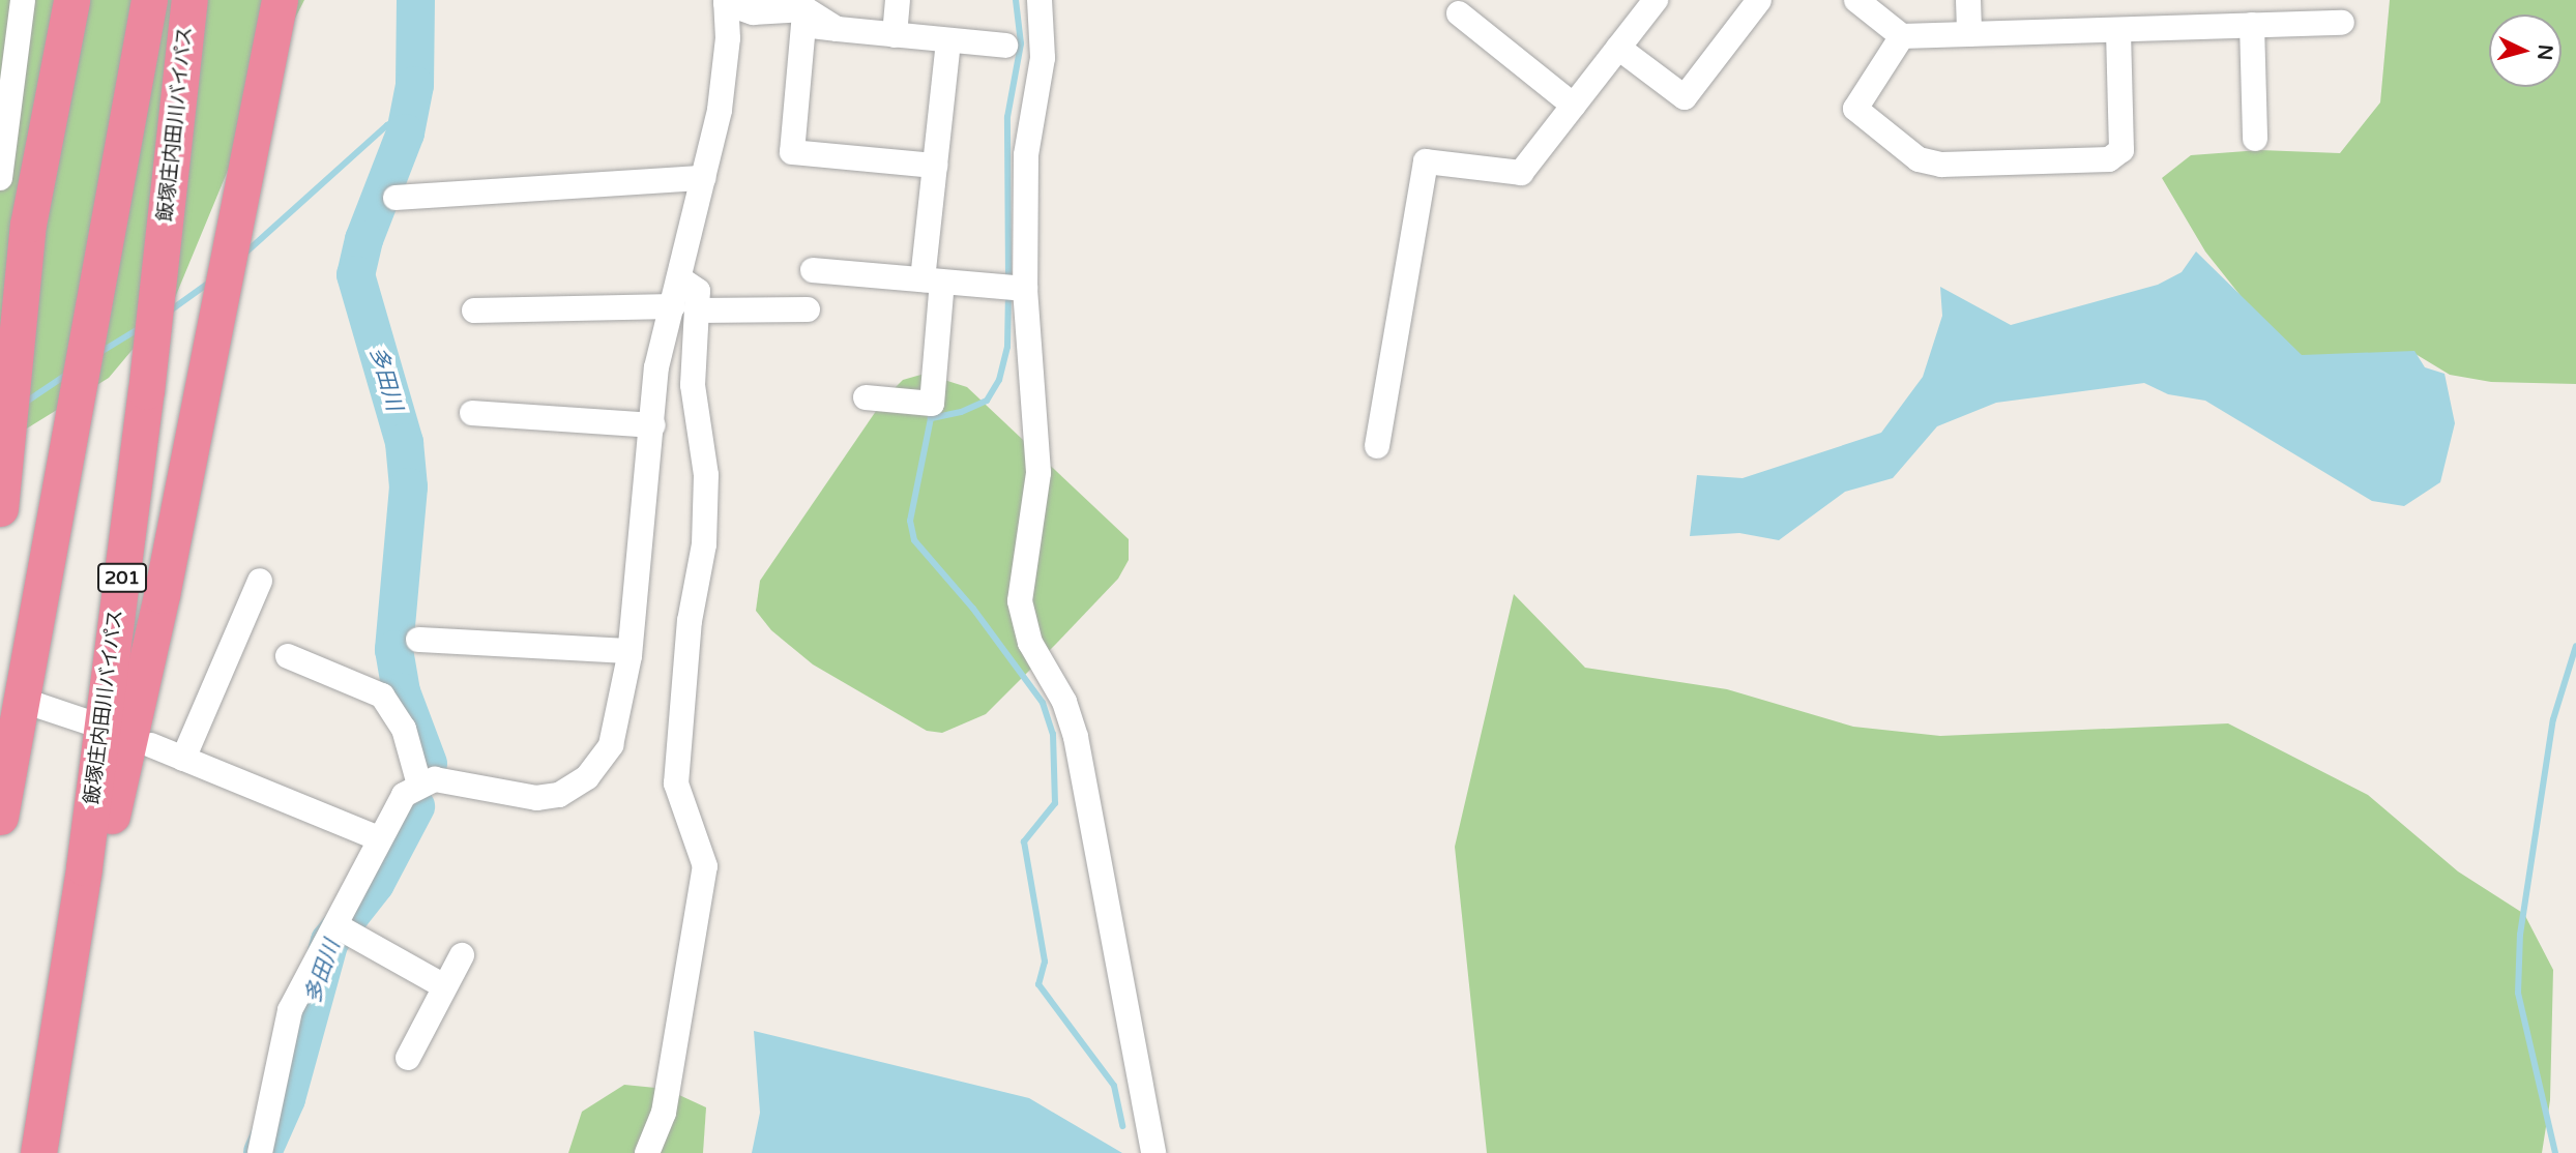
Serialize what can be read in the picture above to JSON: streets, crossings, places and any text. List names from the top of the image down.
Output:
{
  "streets": {
    "highway": ["飯塚庄内田川バイパス", "201"]
  },
  "water": ["多田川"],
  "north": "right"
}
